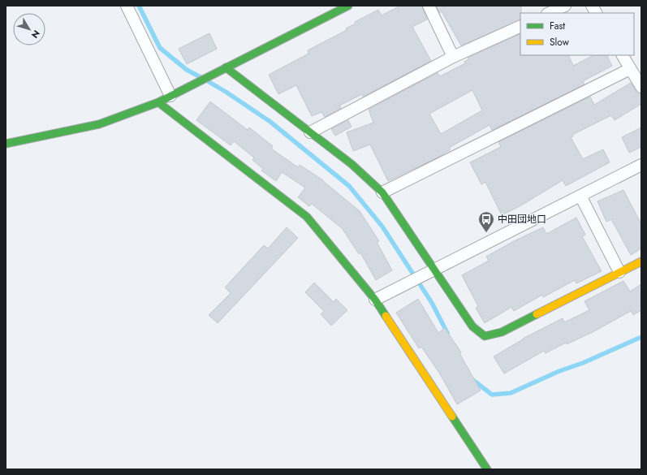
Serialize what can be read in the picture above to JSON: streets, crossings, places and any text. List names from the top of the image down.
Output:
{
  "places": {
    "bus stop": ["中田団地口"]
  },
  "legend": ["Fast", "Slow"],
  "north": "bottom right"
}
